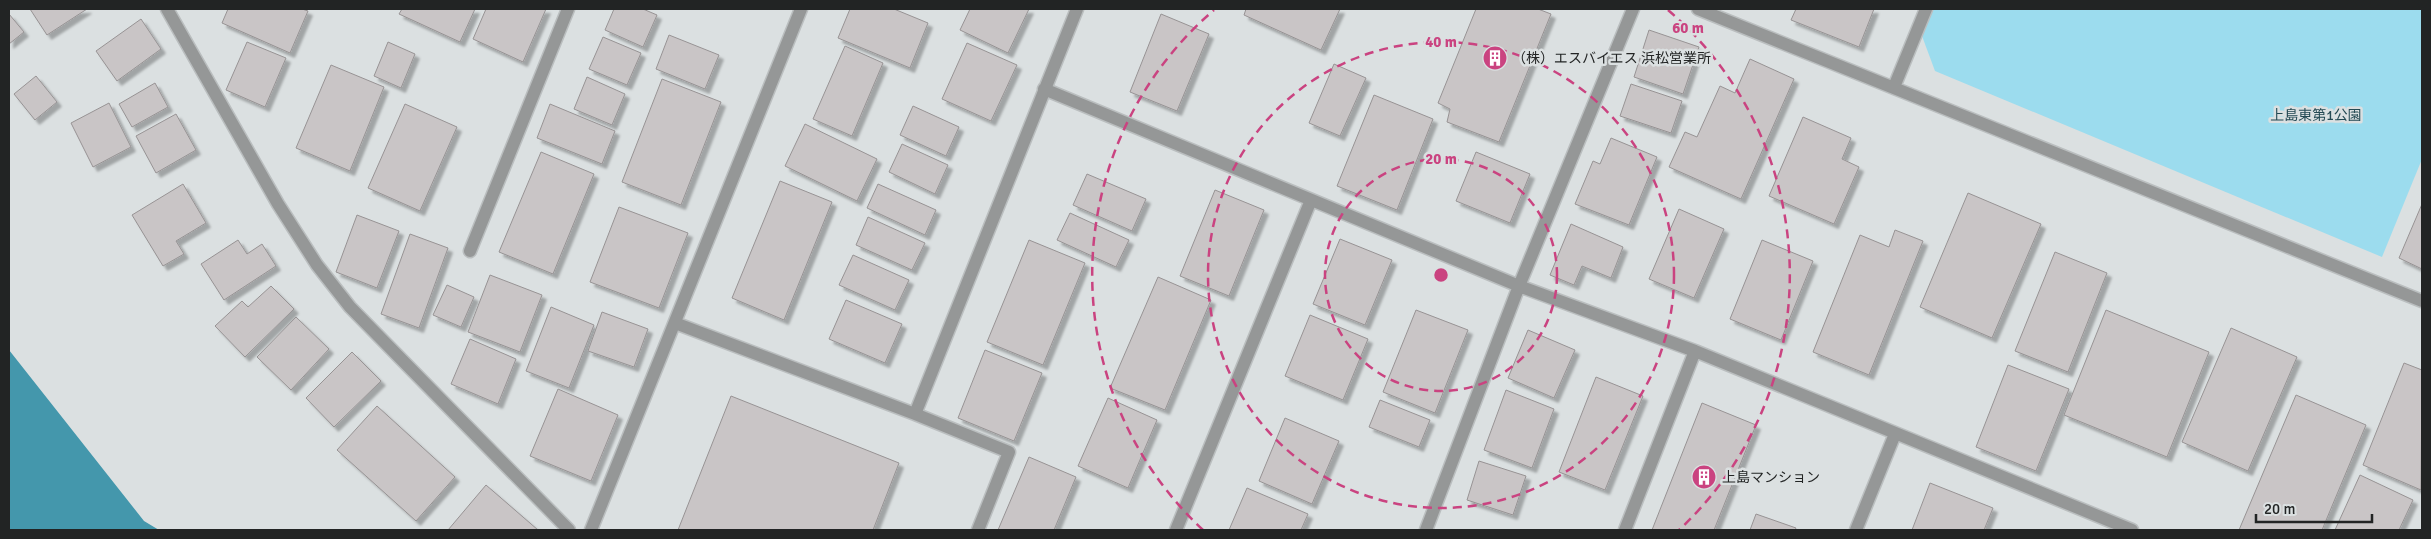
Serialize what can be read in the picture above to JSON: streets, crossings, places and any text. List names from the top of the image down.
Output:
{
  "parks": ["上島東第1公園"],
  "places": {
    "building": ["（株）エスバイエス 浜松営業所", "上島マンション"]
  },
  "scale_bar": "20 m",
  "rings": ["60 m", "40 m", "20 m"]
}
